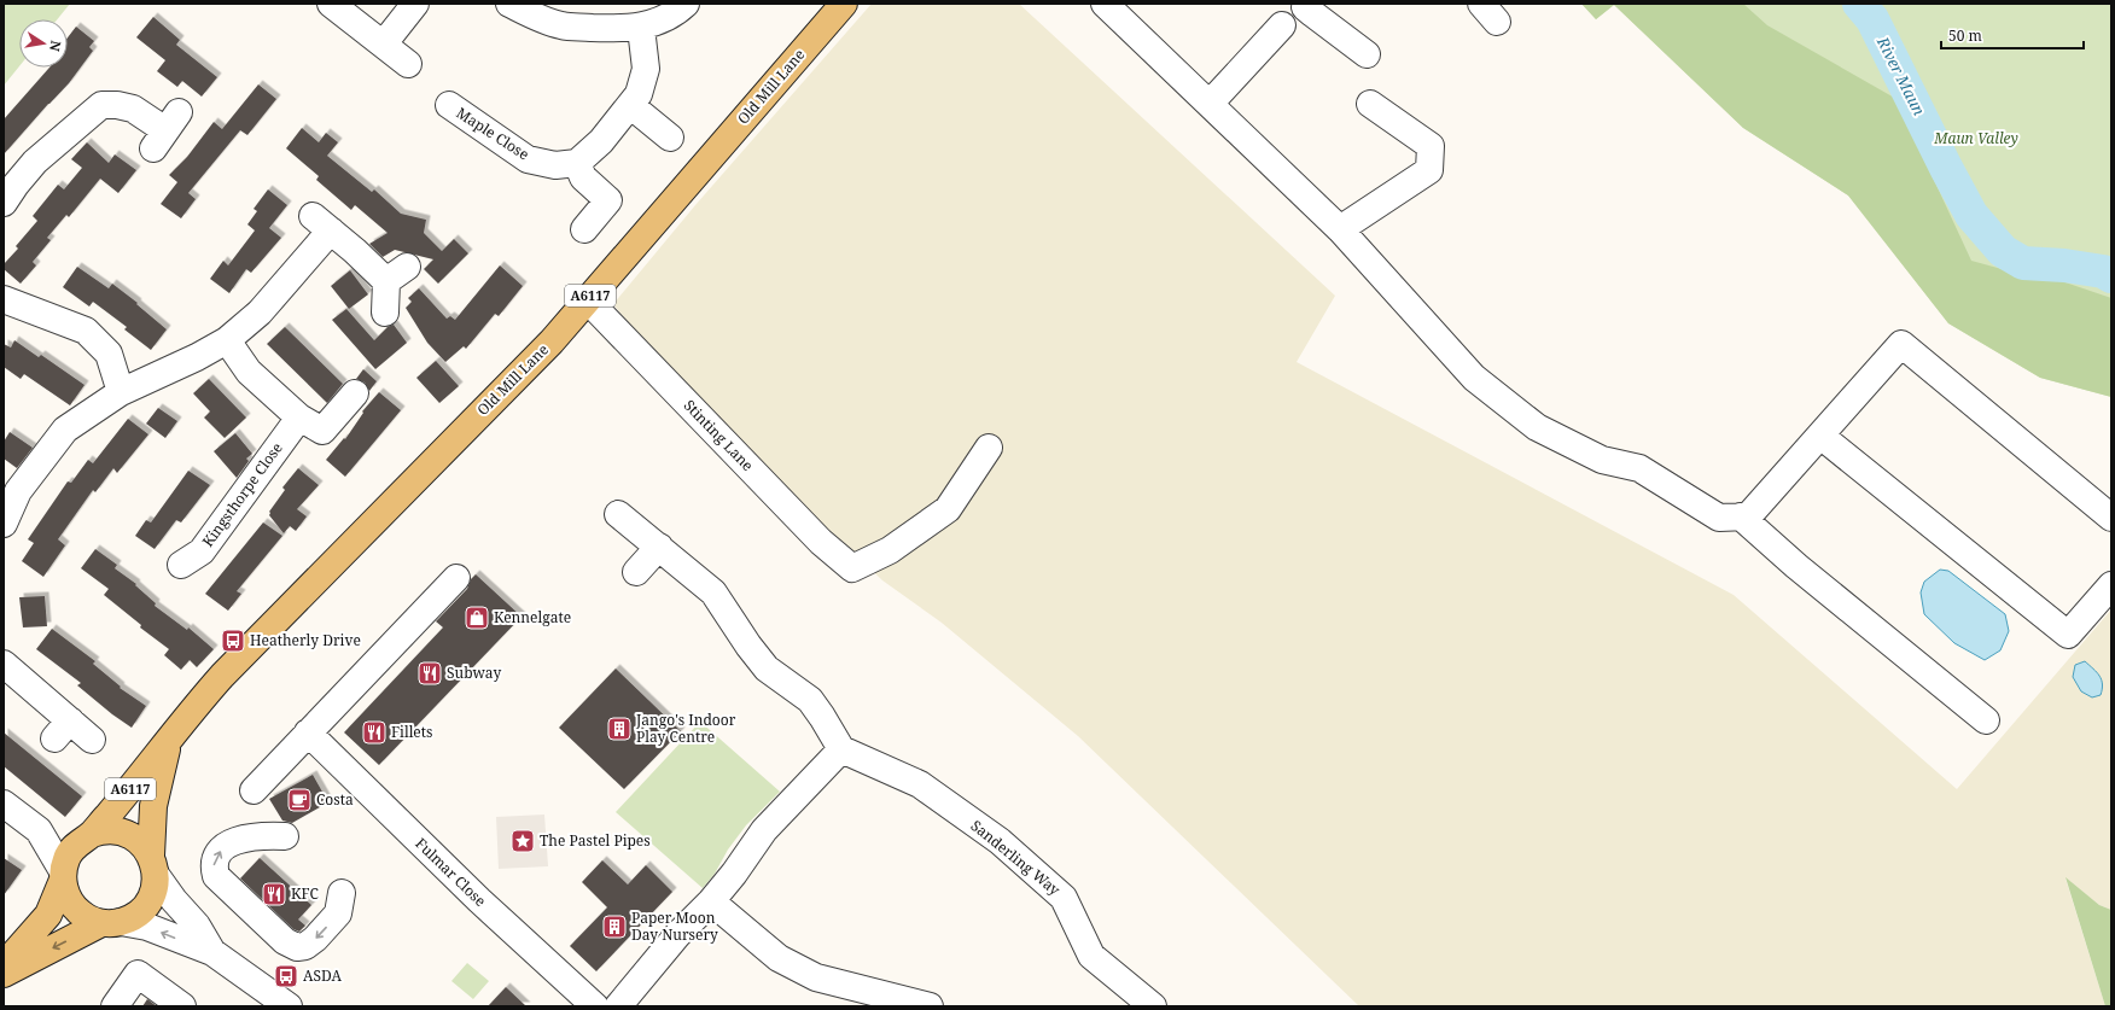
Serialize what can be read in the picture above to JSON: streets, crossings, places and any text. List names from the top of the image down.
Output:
{
  "streets": {
    "main road": ["Old Mill Lane", "A6117"],
    "street": [
      "Maple Close",
      "Stinting Lane",
      "Kingsthorpe Close",
      "Sanderling Way",
      "Fulmar Close"
    ]
  },
  "crossings": [
    ["Old Mill Lane", "Stinting Lane"]
  ],
  "water": ["River Maun"],
  "parks": ["Maun Valley"],
  "places": {
    "shop": ["Kennelgate"],
    "bus stop": ["Heatherly Drive", "ASDA"],
    "restaurant": ["Subway", "Fillets", "KFC"],
    "building": ["Jango's Indoor Play Centre", "Paper Moon Day Nursery"],
    "cafe": ["Costa"],
    "place": ["The Pastel Pipes"]
  },
  "scale_bar": "50 m",
  "north": "right"
}
